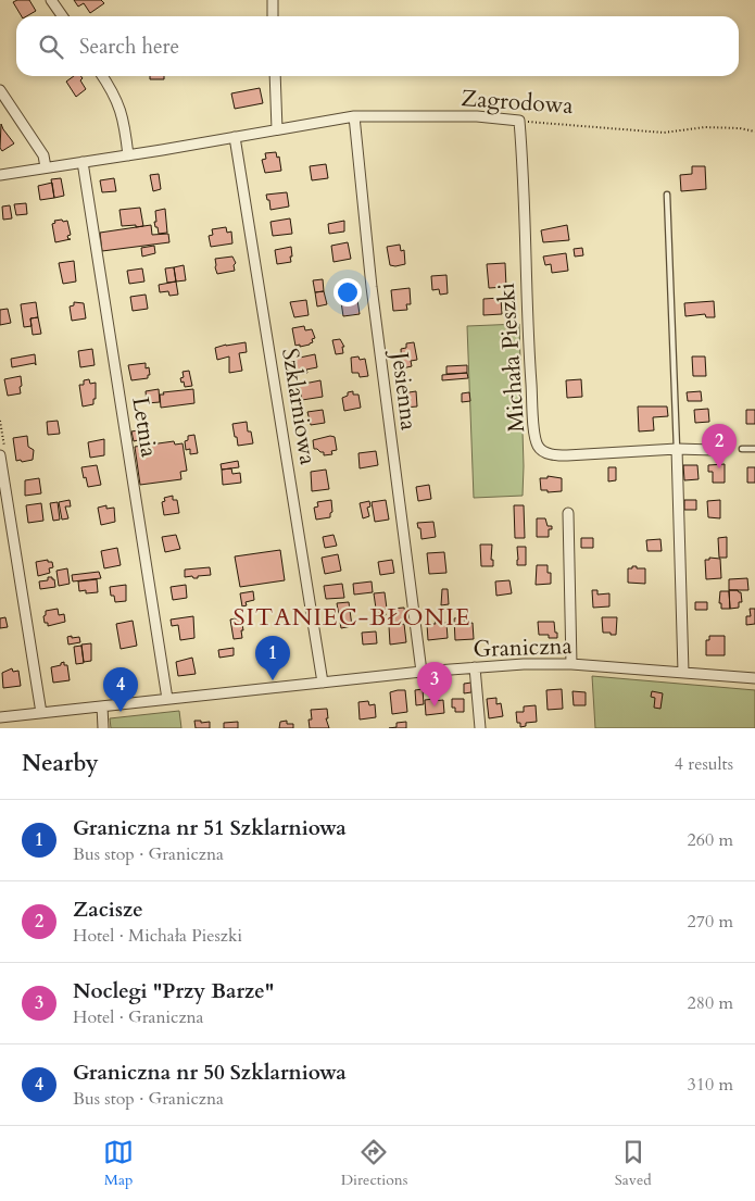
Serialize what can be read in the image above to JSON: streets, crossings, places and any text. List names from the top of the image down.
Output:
{
  "streets": {
    "street": [
      "Zagrodowa",
      "Michała Pieszki",
      "Jesienna",
      "Szklarniowa",
      "Letnia",
      "Graniczna"
    ]
  },
  "crossings": [
    ["Zagrodowa", "Michała Pieszki"],
    ["Zagrodowa", "Jesienna"],
    ["Zagrodowa", "Szklarniowa"],
    ["Zagrodowa", "Letnia"],
    ["Jesienna", "Graniczna"],
    ["Szklarniowa", "Graniczna"],
    ["Letnia", "Graniczna"]
  ],
  "districts": ["SITANIEC-BŁONIE"],
  "page": {
    "search": "Search here",
    "pins": [
      "2",
      "1",
      "3",
      "4"
    ],
    "heading": ["Nearby", "4 results"],
    "list": [
      {
        "mark": "1",
        "name": "Graniczna nr 51 Szklarniowa",
        "note": "Bus stop · Graniczna",
        "value": "260 m"
      },
      {
        "mark": "2",
        "name": "Zacisze",
        "note": "Hotel · Michała Pieszki",
        "value": "270 m"
      },
      {
        "mark": "3",
        "name": "Noclegi \"Przy Barze\"",
        "note": "Hotel · Graniczna",
        "value": "280 m"
      },
      {
        "mark": "4",
        "name": "Graniczna nr 50 Szklarniowa",
        "note": "Bus stop · Graniczna",
        "value": "310 m"
      }
    ],
    "nav": ["Map", "Directions", "Saved"]
  }
}
